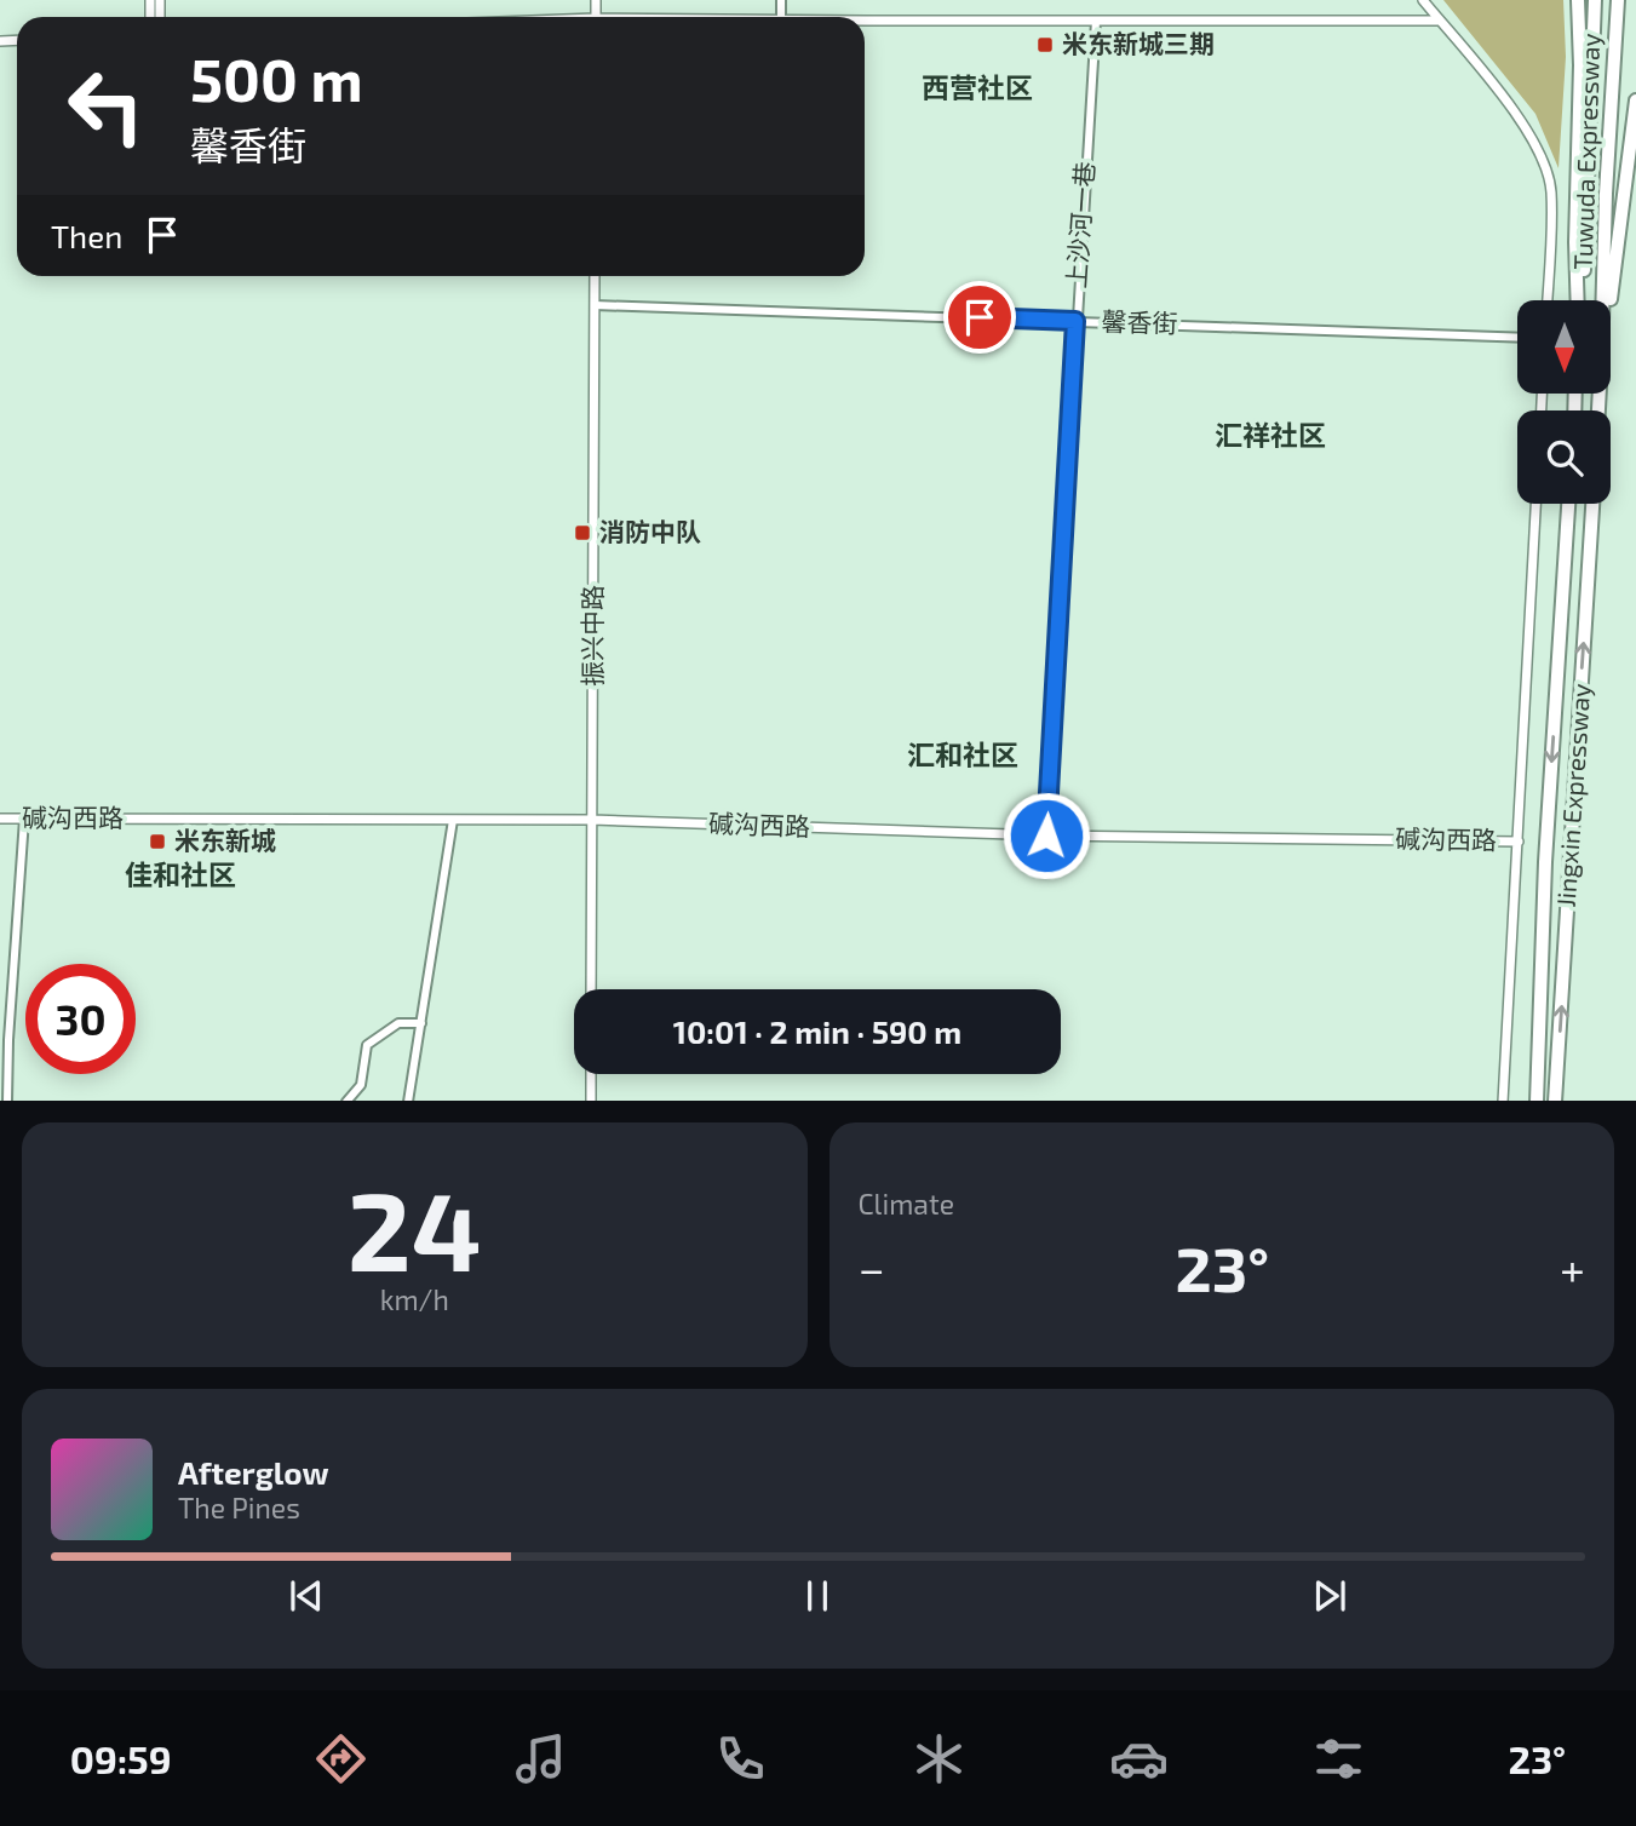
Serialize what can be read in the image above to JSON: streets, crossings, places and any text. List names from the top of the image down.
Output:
{
  "streets": {
    "highway": ["Tuwuda Expressway", "Jingxin Expressway"],
    "street": [
      "上沙河一巷",
      "馨香街",
      "振兴中路",
      "碱沟西路"
    ]
  },
  "crossings": [
    ["上沙河一巷", "馨香街"],
    ["上沙河一巷", "碱沟西路"],
    ["馨香街", "振兴中路"],
    ["振兴中路", "碱沟西路"]
  ],
  "districts": [
    "西营社区",
    "汇祥社区",
    "汇和社区",
    "佳和社区"
  ],
  "places": {
    "transit": ["米东新城三期", "消防中队", "米东新城"]
  },
  "north": "bottom",
  "page": {
    "turn": ["500 m", "馨香街"],
    "then": "Then",
    "limit": "30",
    "trip": "10:01 · 2 min · 590 m",
    "tile": [
      ["24", "km/h"],
      "Climate"
    ],
    "heat": ["−", "23°", "+"],
    "song": ["Afterglow", "The Pines"],
    "tabs": ["09:59", "23°"]
  }
}
